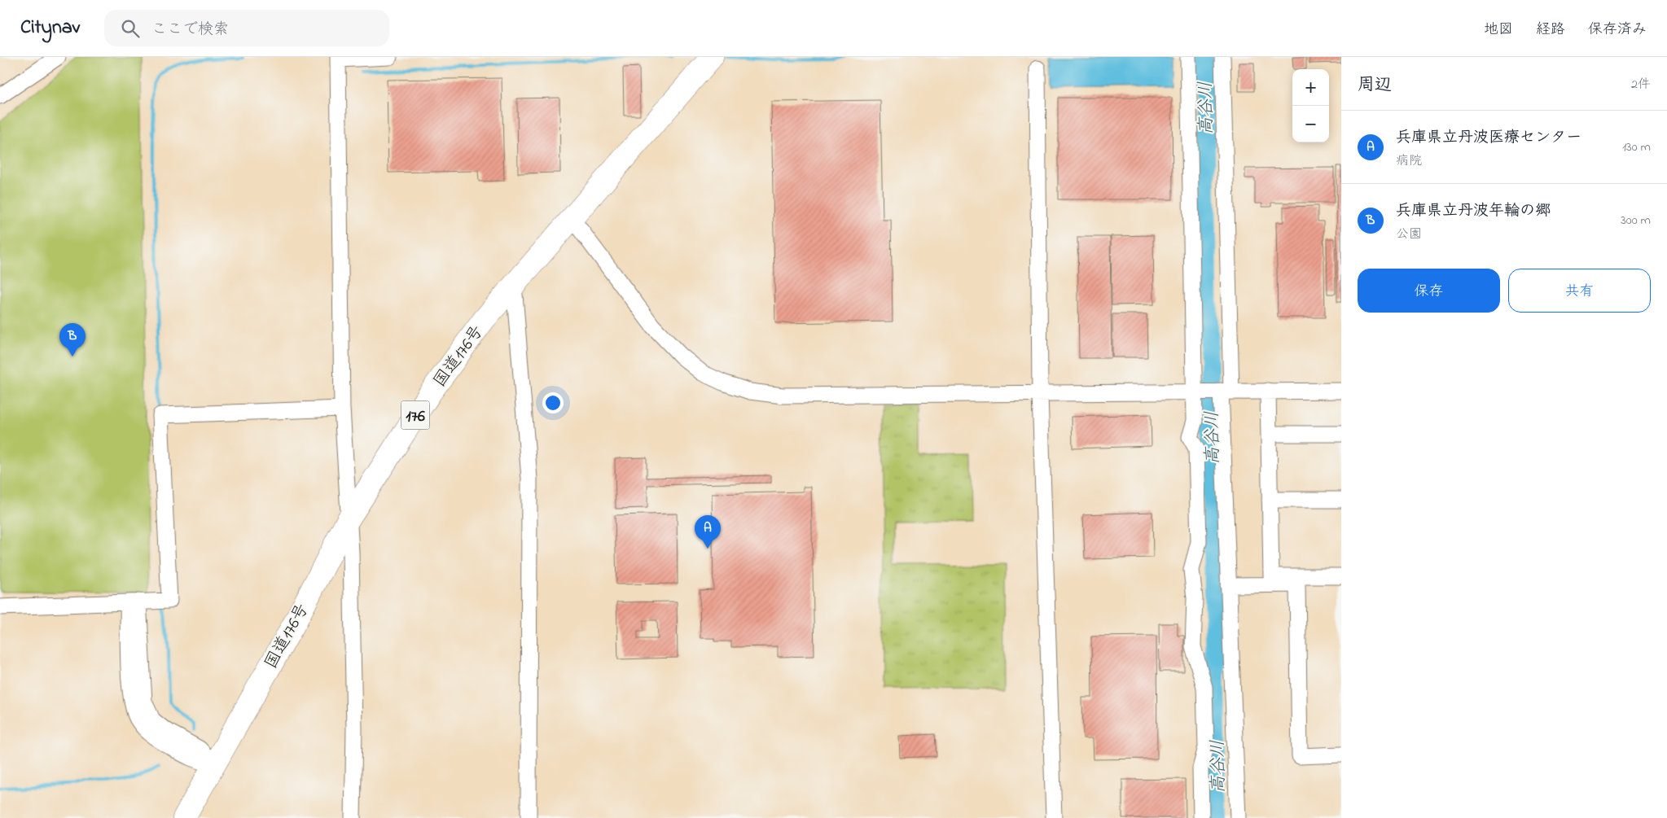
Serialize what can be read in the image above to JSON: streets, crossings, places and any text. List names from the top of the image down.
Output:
{
  "streets": {
    "highway": ["国道176号", "176"]
  },
  "water": ["高谷川"],
  "page": {
    "header": "Citynav",
    "search": "ここで検索",
    "nav": ["地図", "経路", "保存済み"],
    "heading": ["周辺", "2件"],
    "map_buttons": ["+", "−"],
    "list": [
      {
        "mark": "A",
        "name": "兵庫県立丹波医療センター",
        "note": "病院",
        "value": "130 m"
      },
      {
        "mark": "B",
        "name": "兵庫県立丹波年輪の郷",
        "note": "公園",
        "value": "300 m"
      }
    ],
    "buttons": ["保存", "共有"],
    "pins": ["B", "A"]
  }
}
